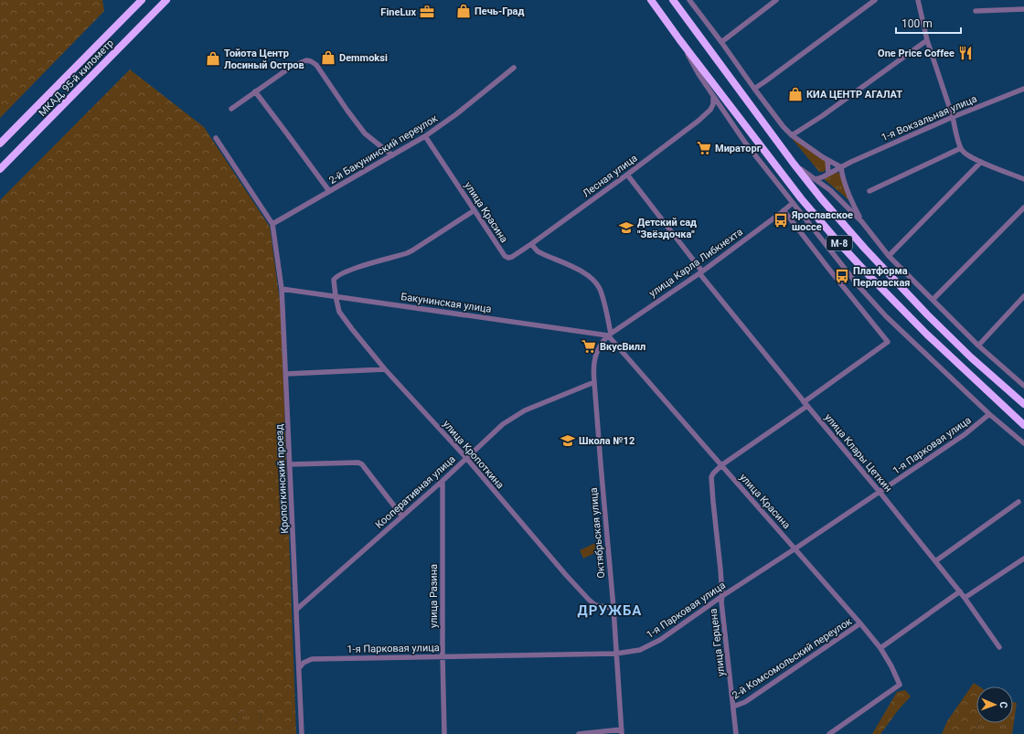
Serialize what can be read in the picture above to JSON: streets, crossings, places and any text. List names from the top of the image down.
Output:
{
  "streets": {
    "highway": ["МКАД, 95-й километр", "М-8"],
    "street": [
      "1-я Вокзальная улица",
      "2-й Бакунинский переулок",
      "Лесная улица",
      "улица Красина",
      "улица Карла Либкнехта",
      "Бакунинская улица",
      "1-я Парковая улица",
      "улица Клары Цеткин",
      "улица Кропоткина",
      "Кропоткинский проезд",
      "Кооперативная улица",
      "Октябрьская улица",
      "улица Разина",
      "улица Герцена",
      "2-й Комсомольский переулок"
    ]
  },
  "crossings": [
    ["2-й Бакунинский переулок", "улица Красина"],
    ["2-й Бакунинский переулок", "Кропоткинский проезд"],
    ["Лесная улица", "улица Красина"],
    ["Лесная улица", "улица Клары Цеткин"],
    ["улица Красина", "улица Карла Либкнехта"],
    ["улица Красина", "Бакунинская улица"],
    ["улица Красина", "1-я Парковая улица"],
    ["улица Красина", "улица Кропоткина"],
    ["улица Красина", "Октябрьская улица"],
    ["улица Красина", "улица Герцена"],
    ["улица Красина", "2-й Комсомольский переулок"],
    ["улица Карла Либкнехта", "Бакунинская улица"],
    ["улица Карла Либкнехта", "улица Клары Цеткин"],
    ["улица Карла Либкнехта", "Октябрьская улица"],
    ["Бакунинская улица", "улица Кропоткина"],
    ["Бакунинская улица", "Кропоткинский проезд"],
    ["Бакунинская улица", "Октябрьская улица"],
    ["1-я Парковая улица", "улица Клары Цеткин"],
    ["1-я Парковая улица", "Кропоткинский проезд"],
    ["1-я Парковая улица", "Октябрьская улица"],
    ["1-я Парковая улица", "улица Разина"],
    ["1-я Парковая улица", "улица Герцена"],
    ["улица Кропоткина", "Кооперативная улица"],
    ["улица Кропоткина", "Октябрьская улица"],
    ["Кропоткинский проезд", "Кооперативная улица"],
    ["Кооперативная улица", "Октябрьская улица"],
    ["Кооперативная улица", "улица Разина"],
    ["улица Герцена", "2-й Комсомольский переулок"]
  ],
  "districts": ["ДРУЖБА"],
  "places": {
    "shop": [
      "Печь-Град",
      "Demmoksi",
      "Тойота Центр Лосиный Остров",
      "КИА ЦЕНТР АГАЛАТ"
    ],
    "office": ["FineLux"],
    "restaurant": ["One Price Coffee"],
    "supermarket": ["Мираторг", "ВкусВилл"],
    "bus stop": ["Ярославское шоссе", "Платформа Перловская"],
    "school or university": ["Детский сад \"Звёздочка\"", "Школа №12"]
  },
  "scale_bar": "100 m",
  "north": "right"
}
